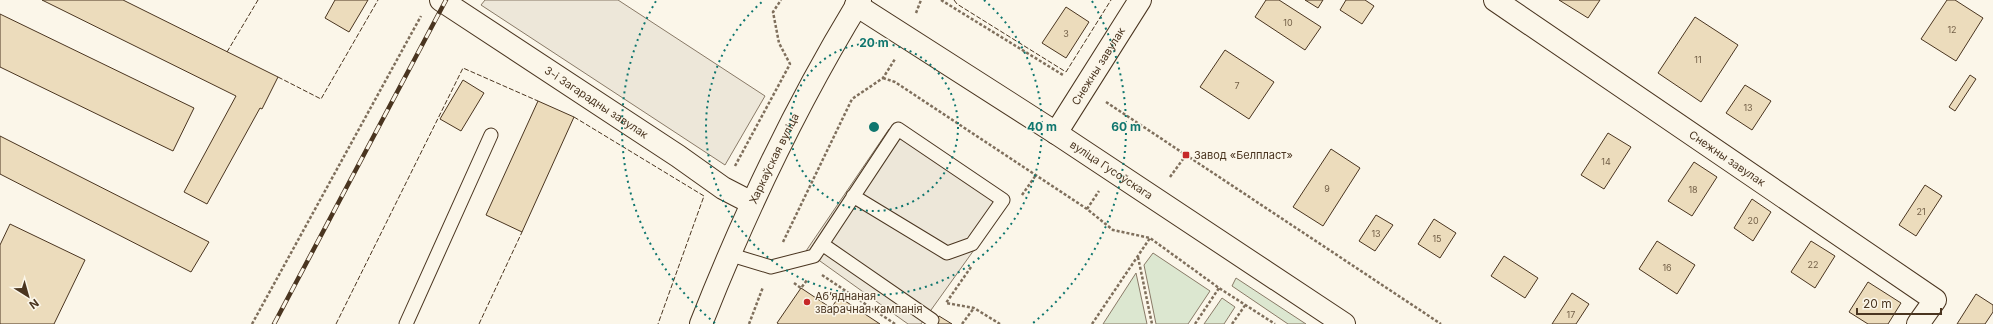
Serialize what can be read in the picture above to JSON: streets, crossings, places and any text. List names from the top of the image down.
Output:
{
  "streets": {
    "street": [
      "Снежны завулак",
      "3-і Загарадны завулак",
      "Харкаўская вуліца",
      "вуліца Гусоўскага"
    ]
  },
  "crossings": [
    ["Снежны завулак", "вуліца Гусоўскага"],
    ["3-і Загарадны завулак", "Харкаўская вуліца"],
    ["Харкаўская вуліца", "вуліца Гусоўскага"]
  ],
  "places": {
    "transit": ["Завод «Белпласт»"],
    "other": ["Абʼяднаная зварачная кампанія"]
  },
  "house_numbers": [
    "10",
    "12",
    "3",
    "11",
    "7",
    "13",
    "14",
    "9",
    "18",
    "21",
    "20",
    "13",
    "15",
    "22",
    "16",
    "17"
  ],
  "scale_bar": "20 m",
  "north": "bottom right",
  "rings": ["20 m", "40 m", "60 m"]
}
